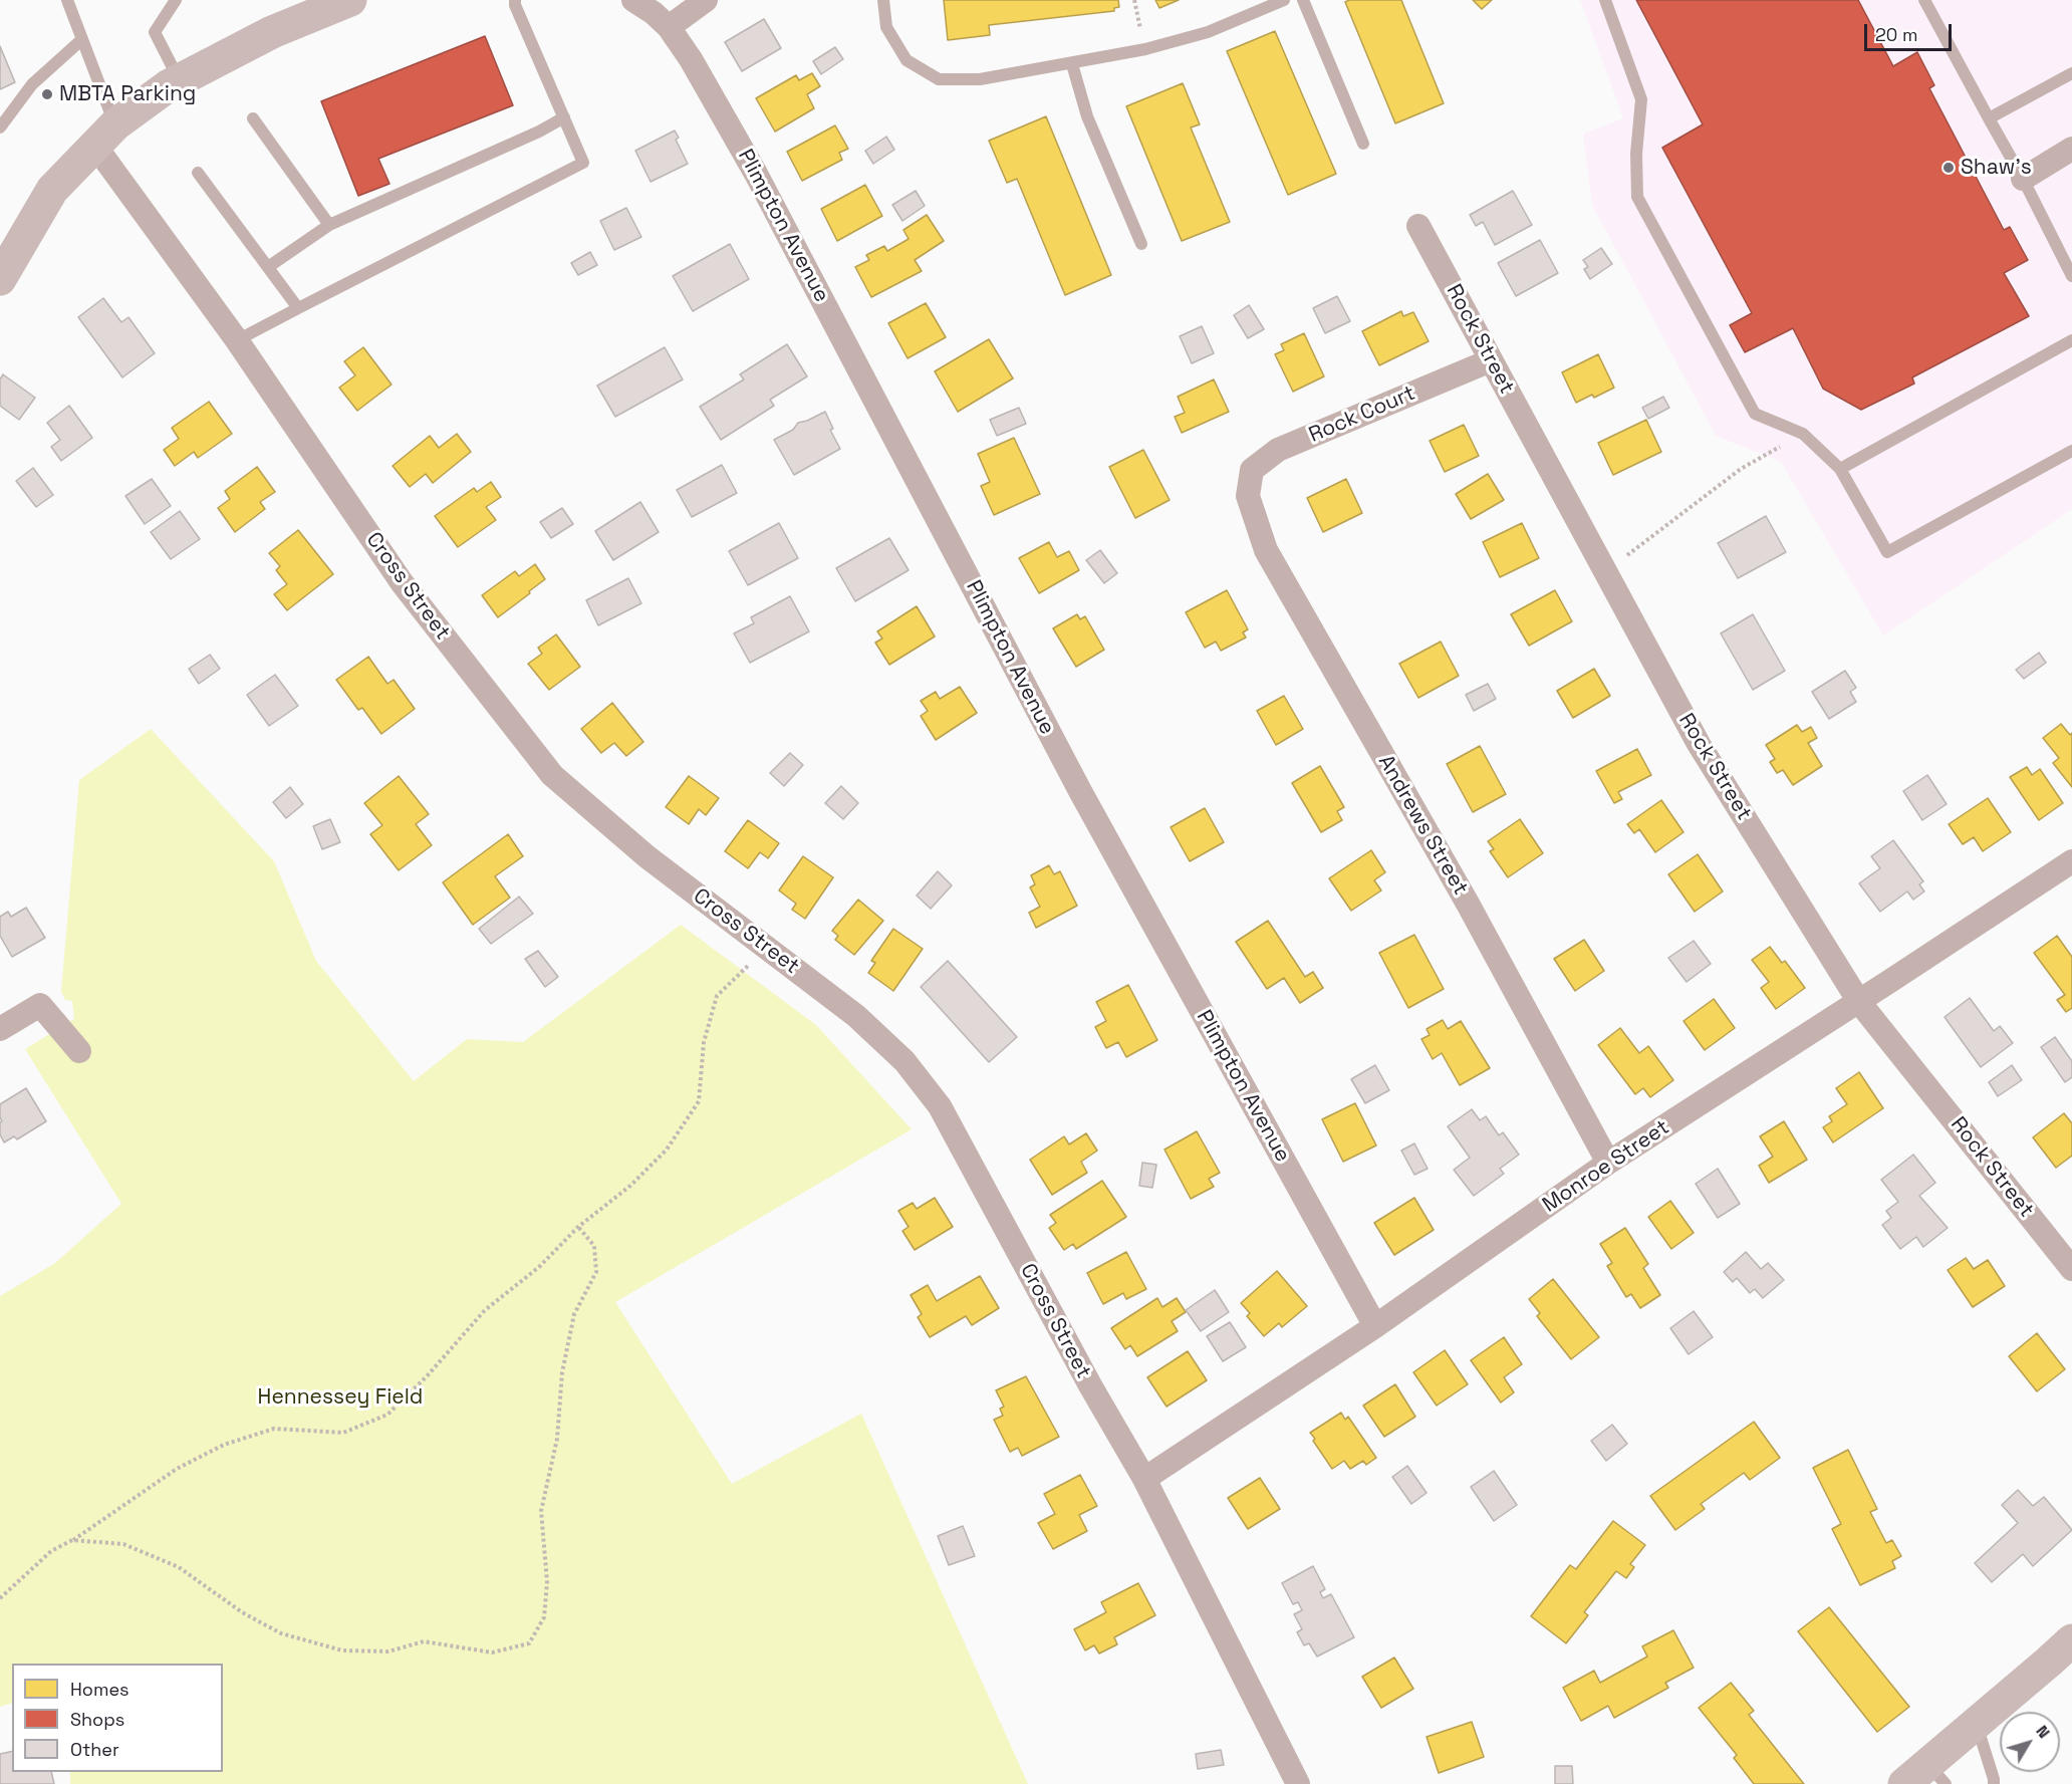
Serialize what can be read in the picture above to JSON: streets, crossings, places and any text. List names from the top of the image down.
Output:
{
  "streets": {
    "street": [
      "Plimpton Avenue",
      "Rock Street",
      "Rock Court",
      "Cross Street",
      "Andrews Street",
      "Monroe Street"
    ]
  },
  "crossings": [
    ["Plimpton Avenue", "Monroe Street"],
    ["Rock Street", "Rock Court"],
    ["Rock Street", "Monroe Street"],
    ["Rock Court", "Andrews Street"],
    ["Cross Street", "Monroe Street"],
    ["Andrews Street", "Monroe Street"]
  ],
  "parks": ["Hennessey Field"],
  "places": ["MBTA Parking", "Shaw's"],
  "legend": ["Homes", "Shops", "Other"],
  "scale_bar": "20 m",
  "north": "top right"
}
